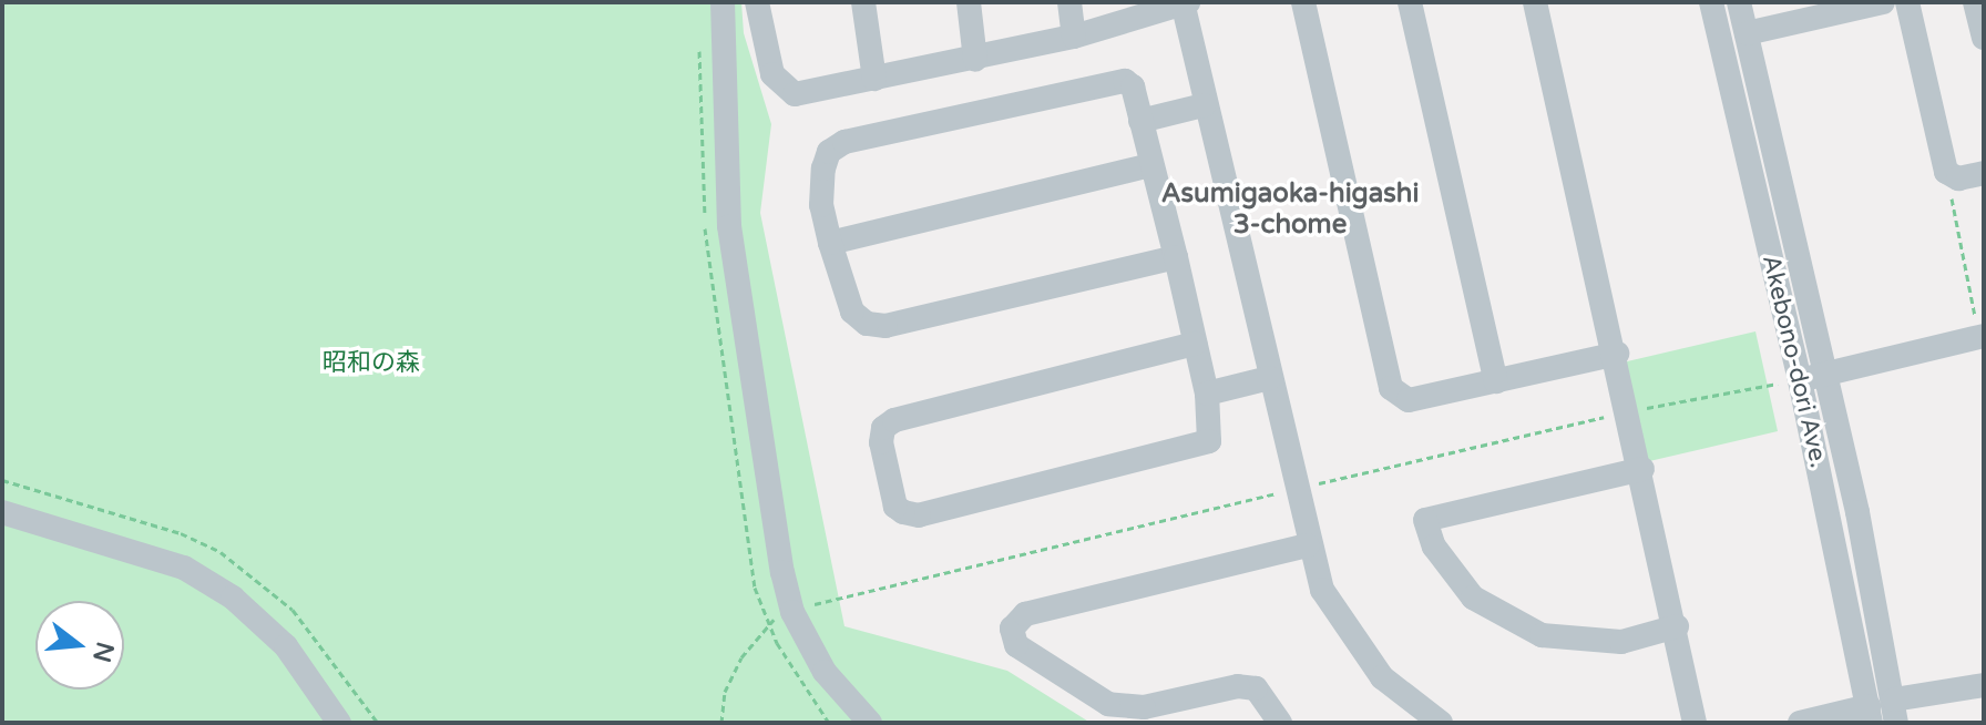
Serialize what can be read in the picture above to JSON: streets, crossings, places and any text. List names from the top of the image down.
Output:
{
  "streets": {
    "street": ["Akebono-dori Ave."]
  },
  "districts": ["Asumigaoka-higashi 3-chome"],
  "parks": ["昭和の森"],
  "north": "right"
}
